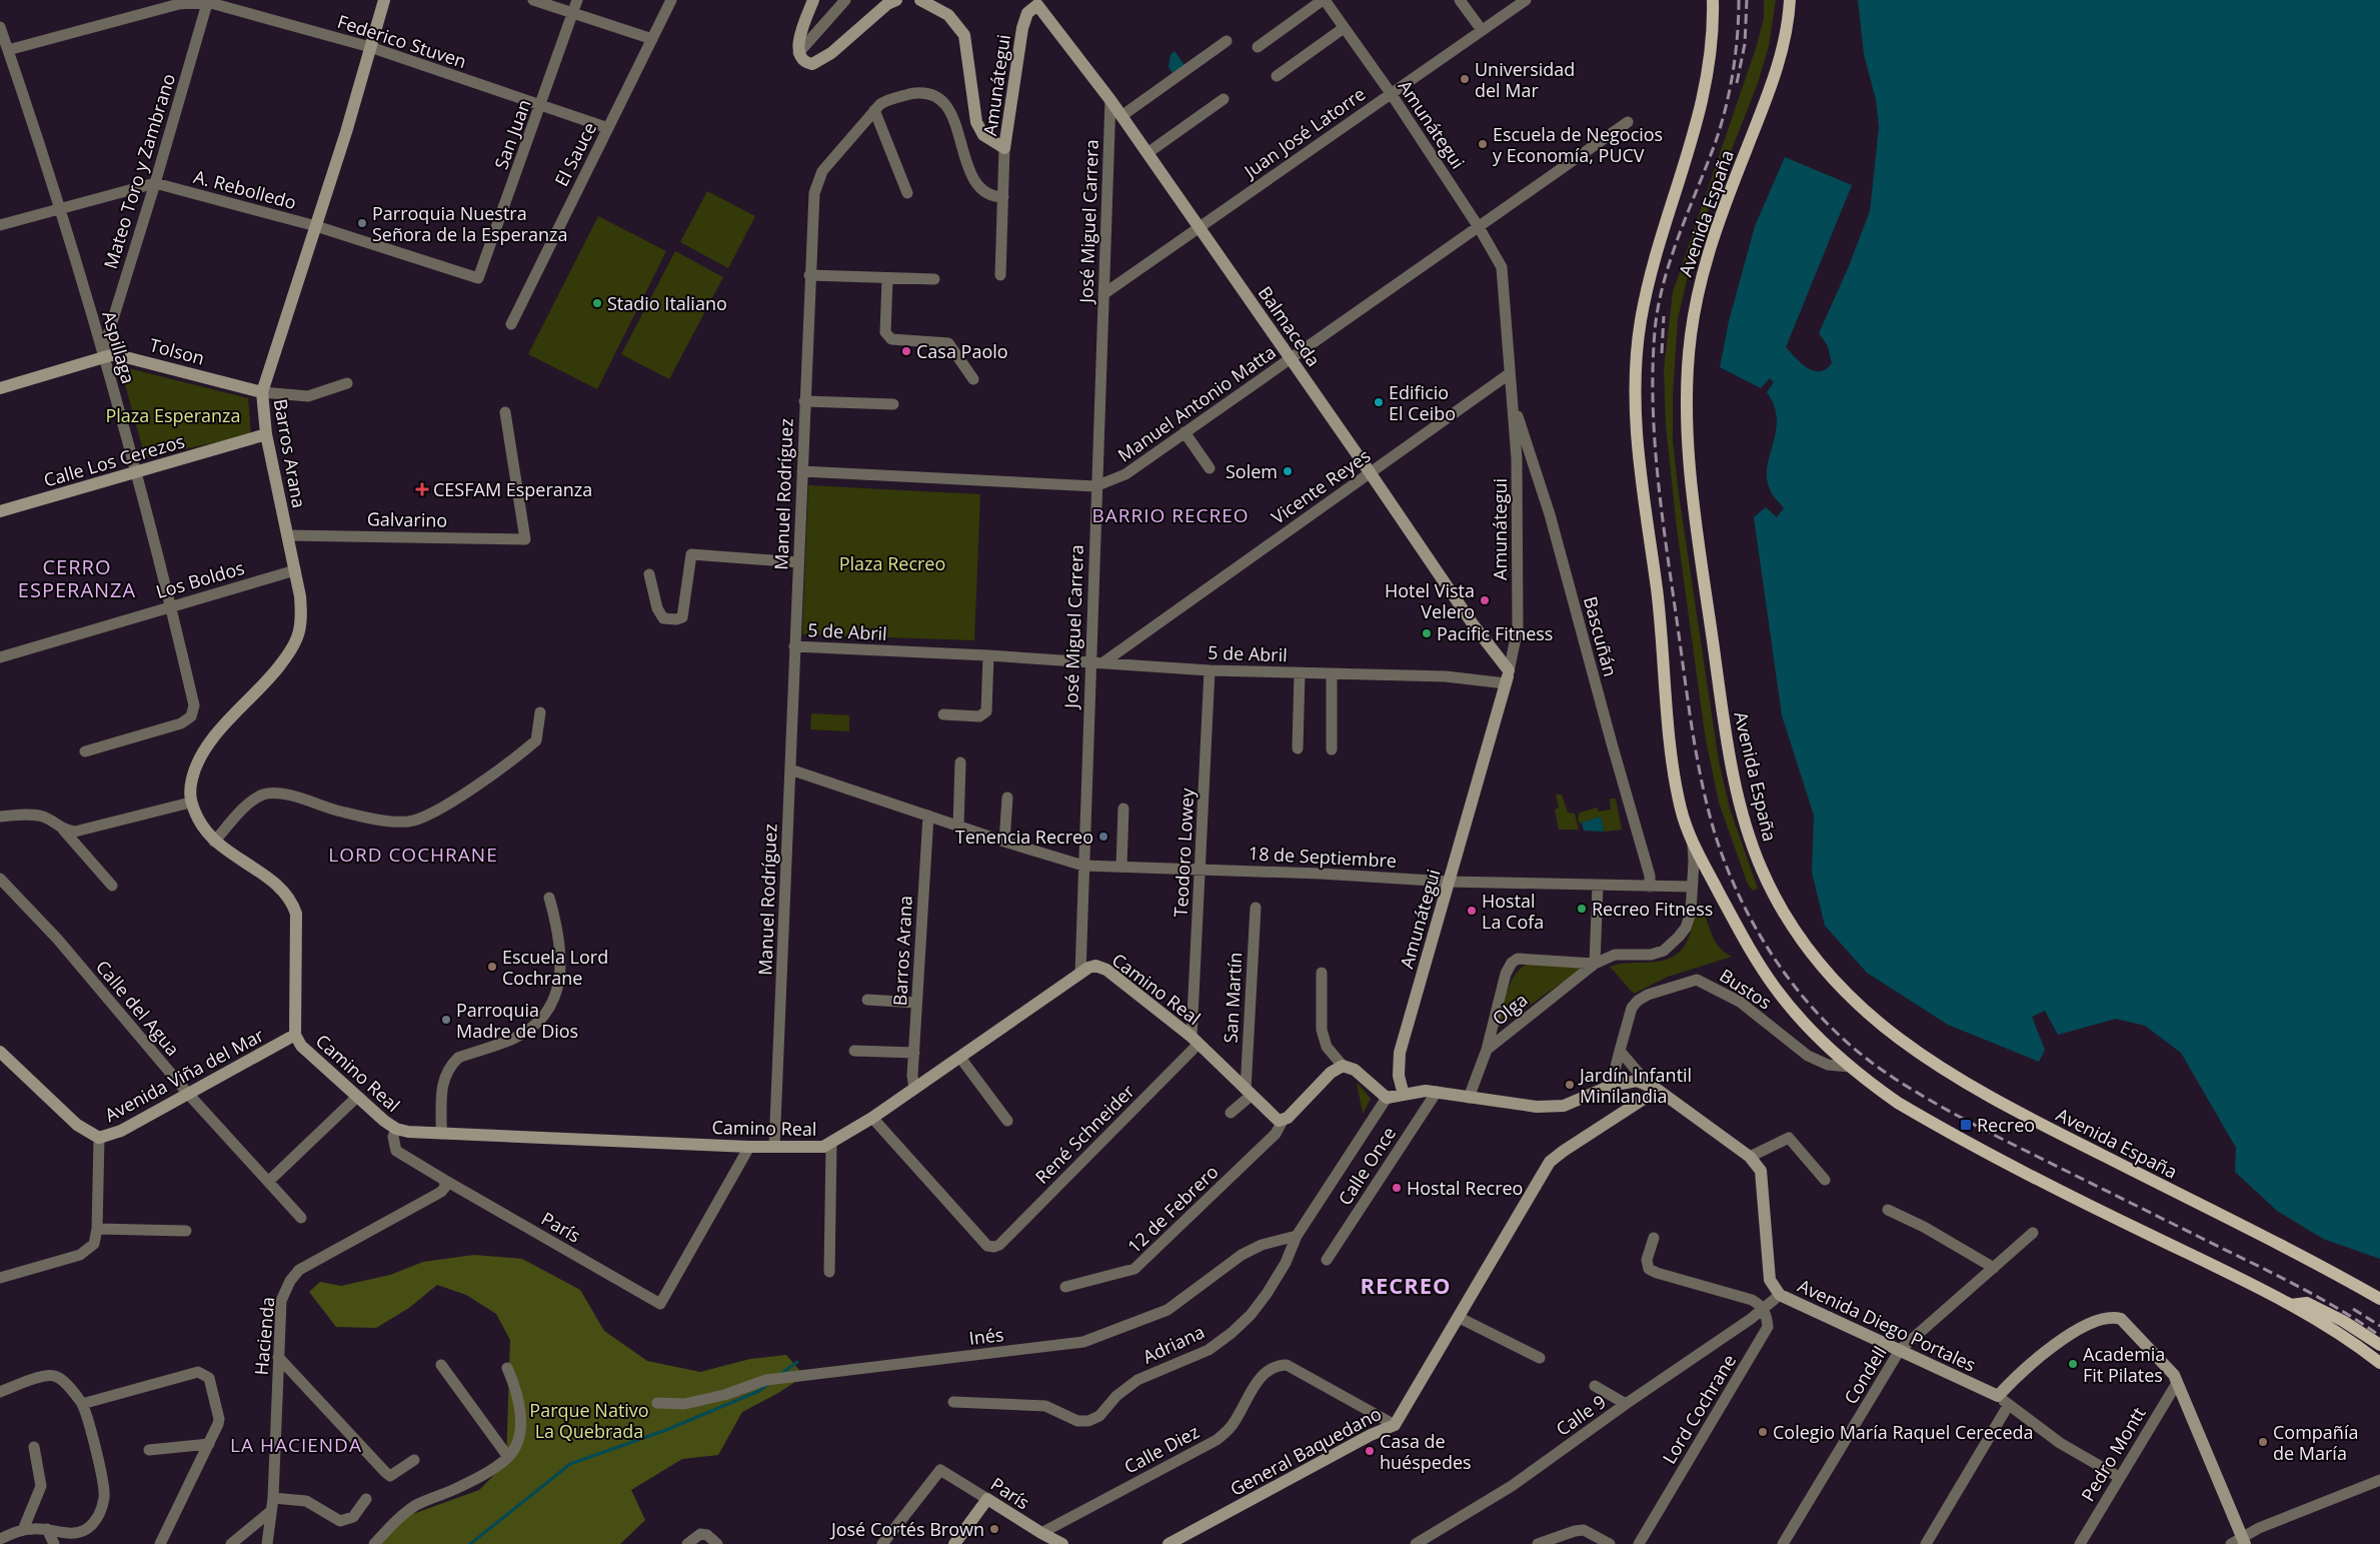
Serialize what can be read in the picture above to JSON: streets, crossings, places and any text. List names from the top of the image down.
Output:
{
  "streets": {
    "main road": ["Avenida España"],
    "street": [
      "Federico Stuven",
      "Amunátegui",
      "Juan José Latorre",
      "San Juan",
      "El Sauce",
      "Mateo Toro y Zambrano",
      "A. Rebolledo",
      "José Miguel Carrera",
      "Balmaceda",
      "Aspillaga",
      "Tolson",
      "Manuel Antonio Matta",
      "Barros Arana",
      "Calle Los Cerezos",
      "Vicente Reyes",
      "Manuel Rodríguez",
      "Galvarino",
      "Los Boldos",
      "5 de Abril",
      "Bascuñán",
      "Teodoro Lowey",
      "18 de Septiembre",
      "Camino Real",
      "Bustos",
      "San Martín",
      "Calle del Agua",
      "Olga",
      "Avenida Viña del Mar",
      "René Schneider",
      "Calle Once",
      "12 de Febrero",
      "París",
      "Avenida Diego Portales",
      "Hacienda",
      "Inés",
      "Adriana",
      "Condell",
      "Lord Cochrane",
      "Calle 9",
      "Calle Diez",
      "General Baquedano",
      "Pedro Montt"
    ]
  },
  "crossings": [
    ["Federico Stuven", "San Juan"],
    ["Federico Stuven", "El Sauce"],
    ["Federico Stuven", "Mateo Toro y Zambrano"],
    ["Federico Stuven", "Aspillaga"],
    ["Federico Stuven", "Barros Arana"],
    ["Amunátegui", "Juan José Latorre"],
    ["Amunátegui", "Balmaceda"],
    ["Amunátegui", "Manuel Antonio Matta"],
    ["Amunátegui", "Vicente Reyes"],
    ["Amunátegui", "5 de Abril"],
    ["Amunátegui", "Bascuñán"],
    ["Amunátegui", "18 de Septiembre"],
    ["Juan José Latorre", "José Miguel Carrera"],
    ["Juan José Latorre", "Balmaceda"],
    ["San Juan", "A. Rebolledo"],
    ["Mateo Toro y Zambrano", "A. Rebolledo"],
    ["Mateo Toro y Zambrano", "Aspillaga"],
    ["Mateo Toro y Zambrano", "Tolson"],
    ["A. Rebolledo", "Aspillaga"],
    ["A. Rebolledo", "Barros Arana"],
    ["Avenida España", "Bustos"],
    ["Avenida España", "Olga"],
    ["José Miguel Carrera", "Balmaceda"],
    ["José Miguel Carrera", "Manuel Antonio Matta"],
    ["José Miguel Carrera", "5 de Abril"],
    ["José Miguel Carrera", "18 de Septiembre"],
    ["José Miguel Carrera", "Camino Real"],
    ["Balmaceda", "Manuel Antonio Matta"],
    ["Balmaceda", "Vicente Reyes"],
    ["Balmaceda", "5 de Abril"],
    ["Aspillaga", "Tolson"],
    ["Aspillaga", "Calle Los Cerezos"],
    ["Aspillaga", "Los Boldos"],
    ["Tolson", "Barros Arana"],
    ["Manuel Antonio Matta", "Manuel Rodríguez"],
    ["Barros Arana", "Calle Los Cerezos"],
    ["Barros Arana", "Galvarino"],
    ["Barros Arana", "Los Boldos"],
    ["Barros Arana", "18 de Septiembre"],
    ["Barros Arana", "Camino Real"],
    ["Vicente Reyes", "5 de Abril"],
    ["Manuel Rodríguez", "5 de Abril"],
    ["Manuel Rodríguez", "18 de Septiembre"],
    ["Manuel Rodríguez", "Camino Real"],
    ["5 de Abril", "Teodoro Lowey"],
    ["Bascuñán", "18 de Septiembre"],
    ["Teodoro Lowey", "18 de Septiembre"],
    ["Teodoro Lowey", "Camino Real"],
    ["Teodoro Lowey", "René Schneider"],
    ["18 de Septiembre", "Olga"],
    ["Camino Real", "San Martín"],
    ["Camino Real", "Avenida Viña del Mar"],
    ["Camino Real", "René Schneider"],
    ["Camino Real", "12 de Febrero"],
    ["Camino Real", "París"],
    ["Calle del Agua", "Avenida Viña del Mar"],
    ["París", "Hacienda"],
    ["París", "Calle Diez"],
    ["Avenida Diego Portales", "Condell"],
    ["Avenida Diego Portales", "General Baquedano"],
    ["Inés", "Adriana"],
    ["Lord Cochrane", "Calle 9"],
    ["Calle Diez", "General Baquedano"]
  ],
  "districts": [
    "BARRIO RECREO",
    "CERRO ESPERANZA",
    "LORD COCHRANE",
    "RECREO",
    "LA HACIENDA"
  ],
  "parks": ["Plaza Esperanza", "Plaza Recreo", "Parque Nativo La Quebrada"],
  "places": {
    "other": [
      "Universidad del Mar",
      "Escuela de Negocios y Economía, PUCV",
      "Parroquia Nuestra Señora de la Esperanza",
      "Stadio Italiano",
      "Casa Paolo",
      "Edificio El Ceibo",
      "Solem",
      "Hotel Vista Velero",
      "Pacific Fitness",
      "Tenencia Recreo",
      "Recreo Fitness",
      "Hostal La Cofa",
      "Escuela Lord Cochrane",
      "Parroquia Madre de Dios",
      "Jardín Infantil Minilandia",
      "Hostal Recreo",
      "Academia Fit Pilates",
      "Colegio María Raquel Cereceda",
      "Compañía de María",
      "Casa de huéspedes",
      "José Cortés Brown"
    ],
    "health": ["CESFAM Esperanza"],
    "transit": ["Recreo"]
  }
}
